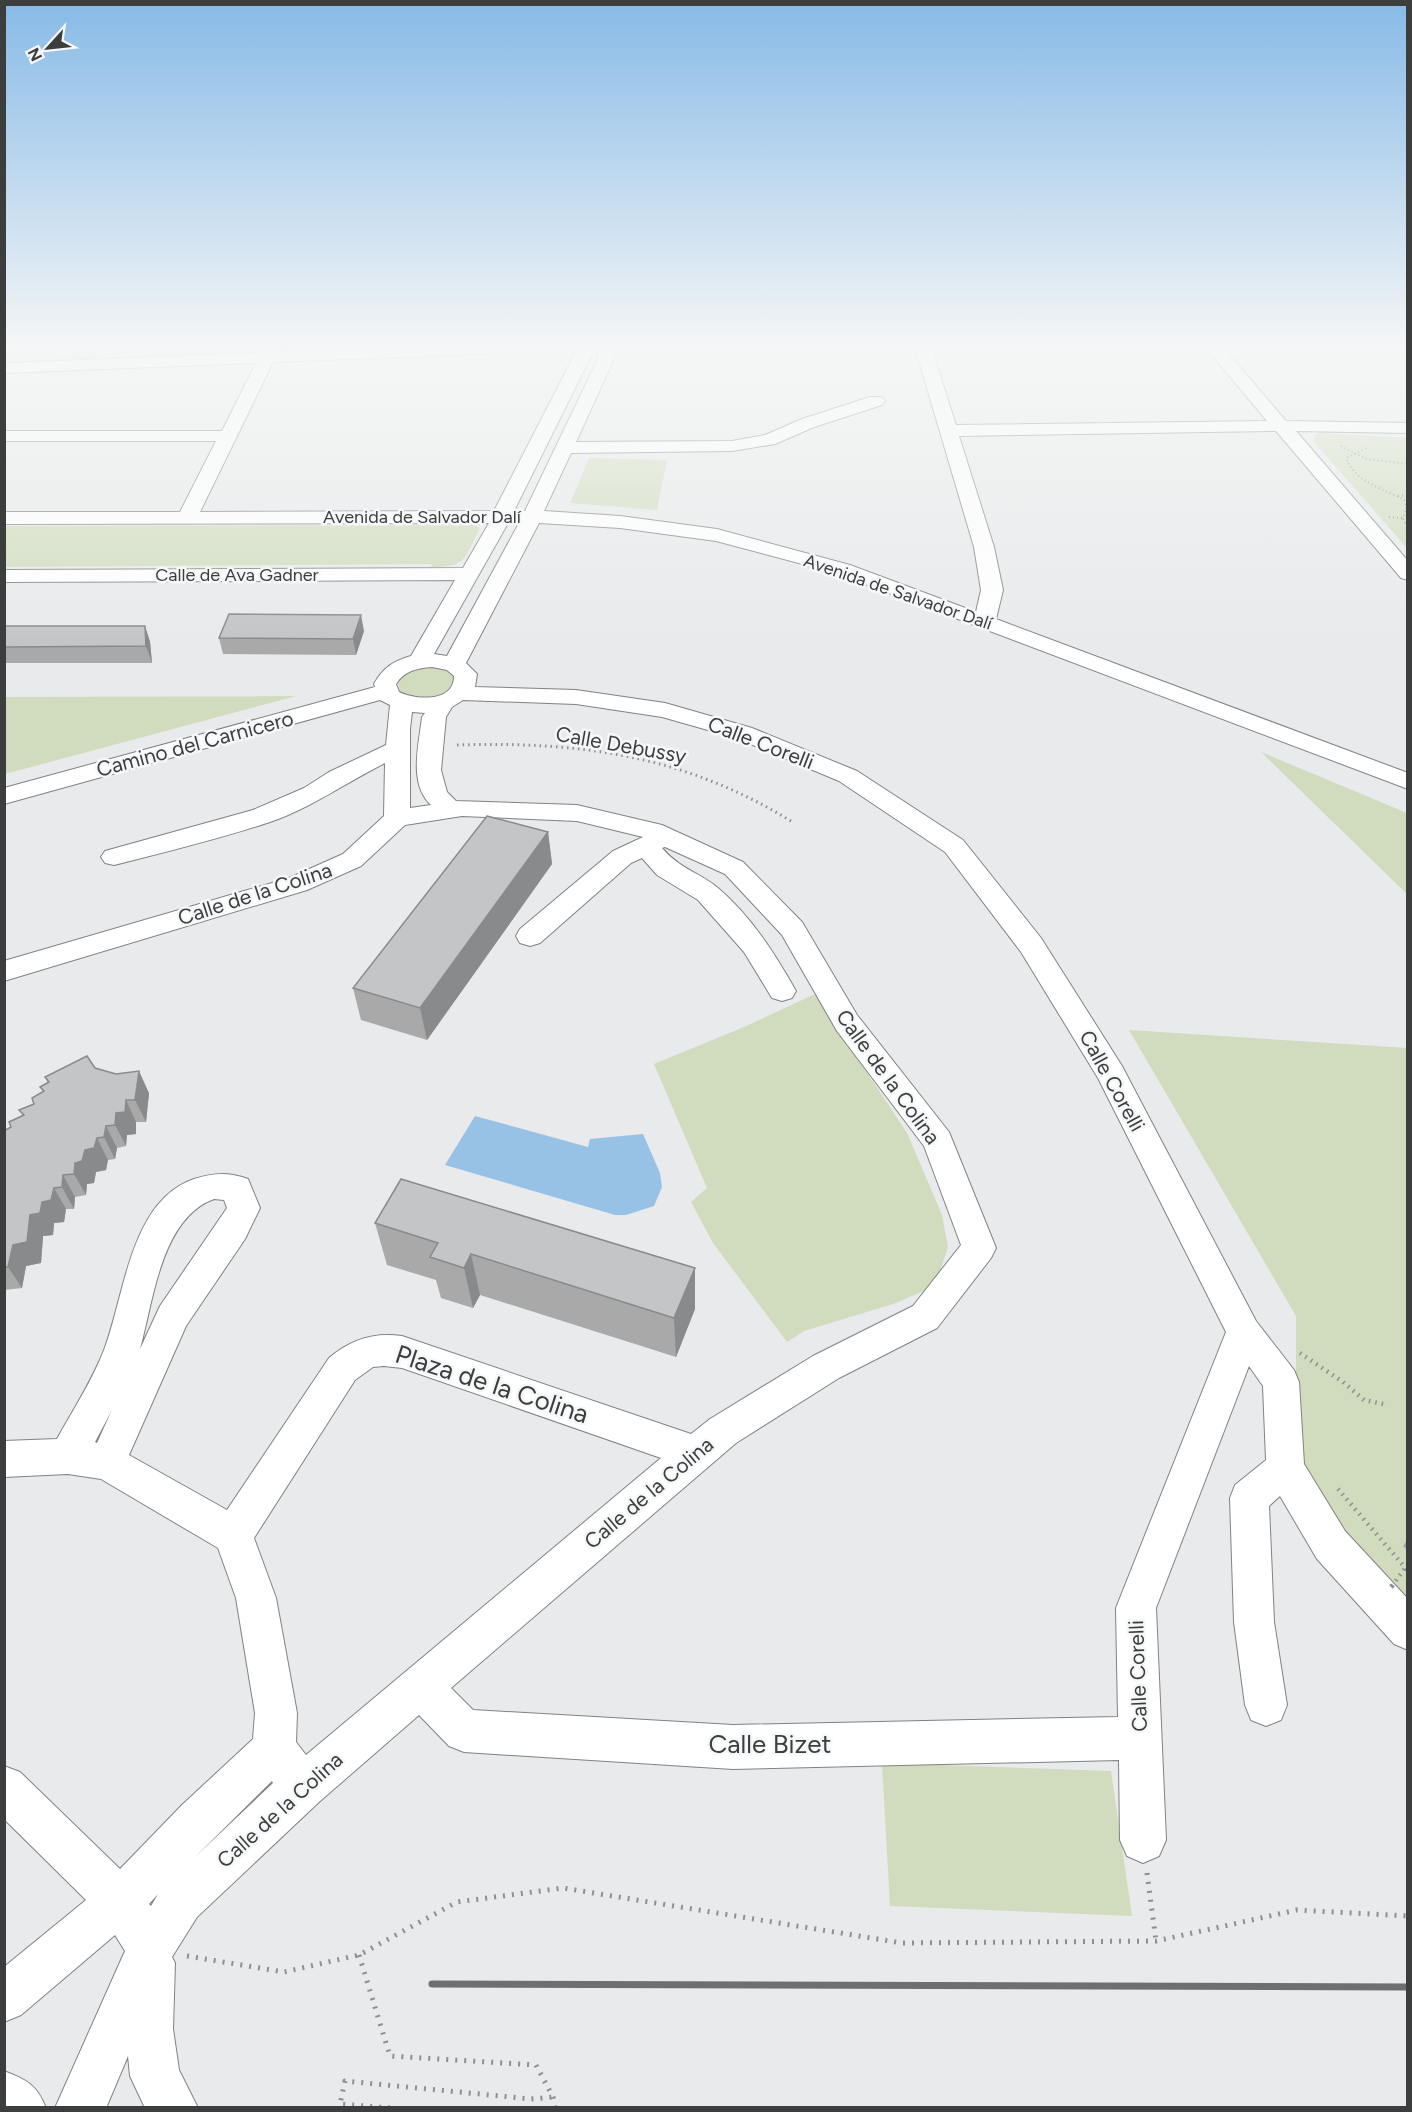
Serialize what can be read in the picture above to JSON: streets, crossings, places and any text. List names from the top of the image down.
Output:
{
  "streets": {
    "street": [
      "Avenida de Salvador Dalí",
      "Calle de Ava Gadner",
      "Calle Corelli",
      "Camino del Carnicero",
      "Calle de la Colina",
      "Plaza de la Colina",
      "Calle Bizet"
    ],
    "path": ["Calle Debussy"]
  },
  "crossings": [
    ["Calle Corelli", "Camino del Carnicero"],
    ["Calle Corelli", "Calle Bizet"],
    ["Calle de la Colina", "Plaza de la Colina"],
    ["Calle de la Colina", "Calle Bizet"]
  ],
  "north": "bottom left"
}
